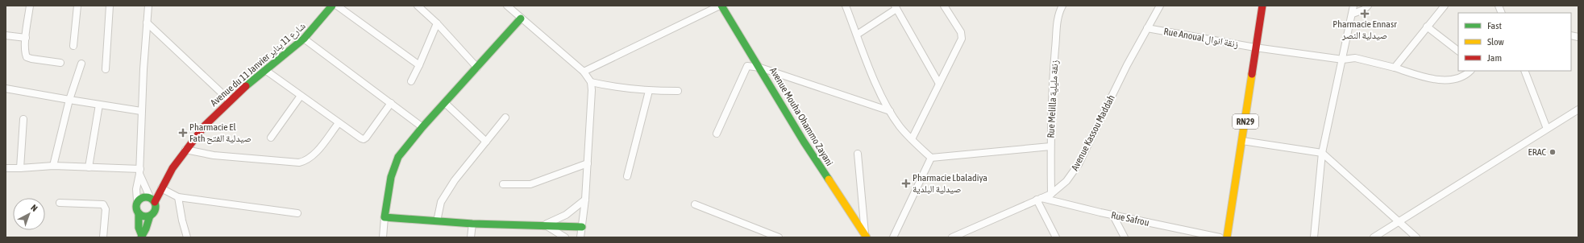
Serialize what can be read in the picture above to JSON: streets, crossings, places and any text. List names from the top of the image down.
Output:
{
  "streets": {
    "street": [
      "Rue Anoual زنقة انوال",
      "Avenue du 11 Janvier شارع 11 يناير",
      "Rue Melilla زنقة مليلية",
      "Avenue Mouha Ohammo Zayani",
      "RN29",
      "Avenue Kassou Maddah",
      "Rue Safrou"
    ]
  },
  "crossings": [
    ["Rue Anoual زنقة انوال", "RN29"],
    ["Rue Anoual زنقة انوال", "Avenue Kassou Maddah"],
    ["Rue Melilla زنقة مليلية", "Avenue Kassou Maddah"],
    ["Avenue Kassou Maddah", "Rue Safrou"]
  ],
  "places": {
    "health": ["Pharmacie Ennasr صيدلية النصر", "Pharmacie El Fath صيدلية الفتح", "Pharmacie Lbaladiya صيدلية البلدية"],
    "other": ["ERAC"]
  },
  "legend": ["Fast", "Slow", "Jam"],
  "north": "top right"
}
